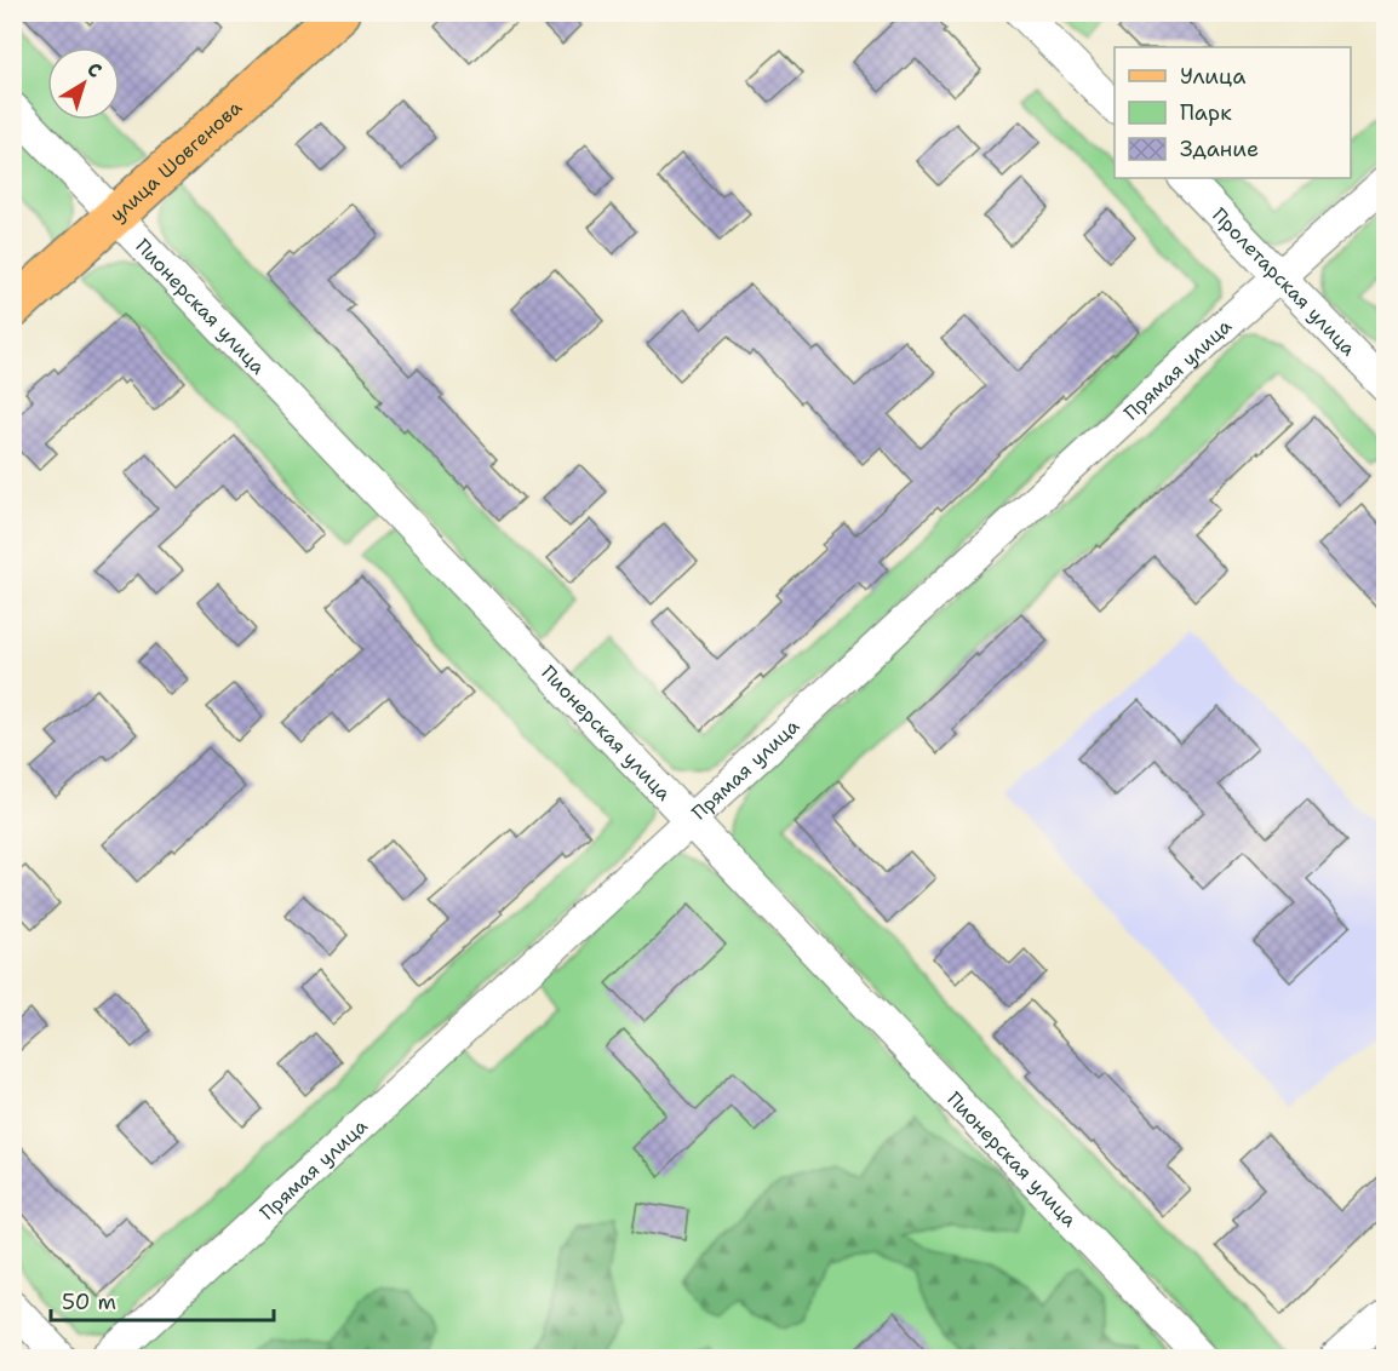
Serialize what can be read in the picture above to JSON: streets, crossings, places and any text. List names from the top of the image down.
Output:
{
  "streets": {
    "main road": ["улица Шовгенова"],
    "street": ["Пролетарская улица", "Пионерская улица", "Прямая улица"]
  },
  "crossings": [
    ["улица Шовгенова", "Пионерская улица"],
    ["Пролетарская улица", "Прямая улица"],
    ["Пионерская улица", "Прямая улица"]
  ],
  "legend": ["Улица", "Парк", "Здание"],
  "scale_bar": "50 m",
  "north": "top right"
}
